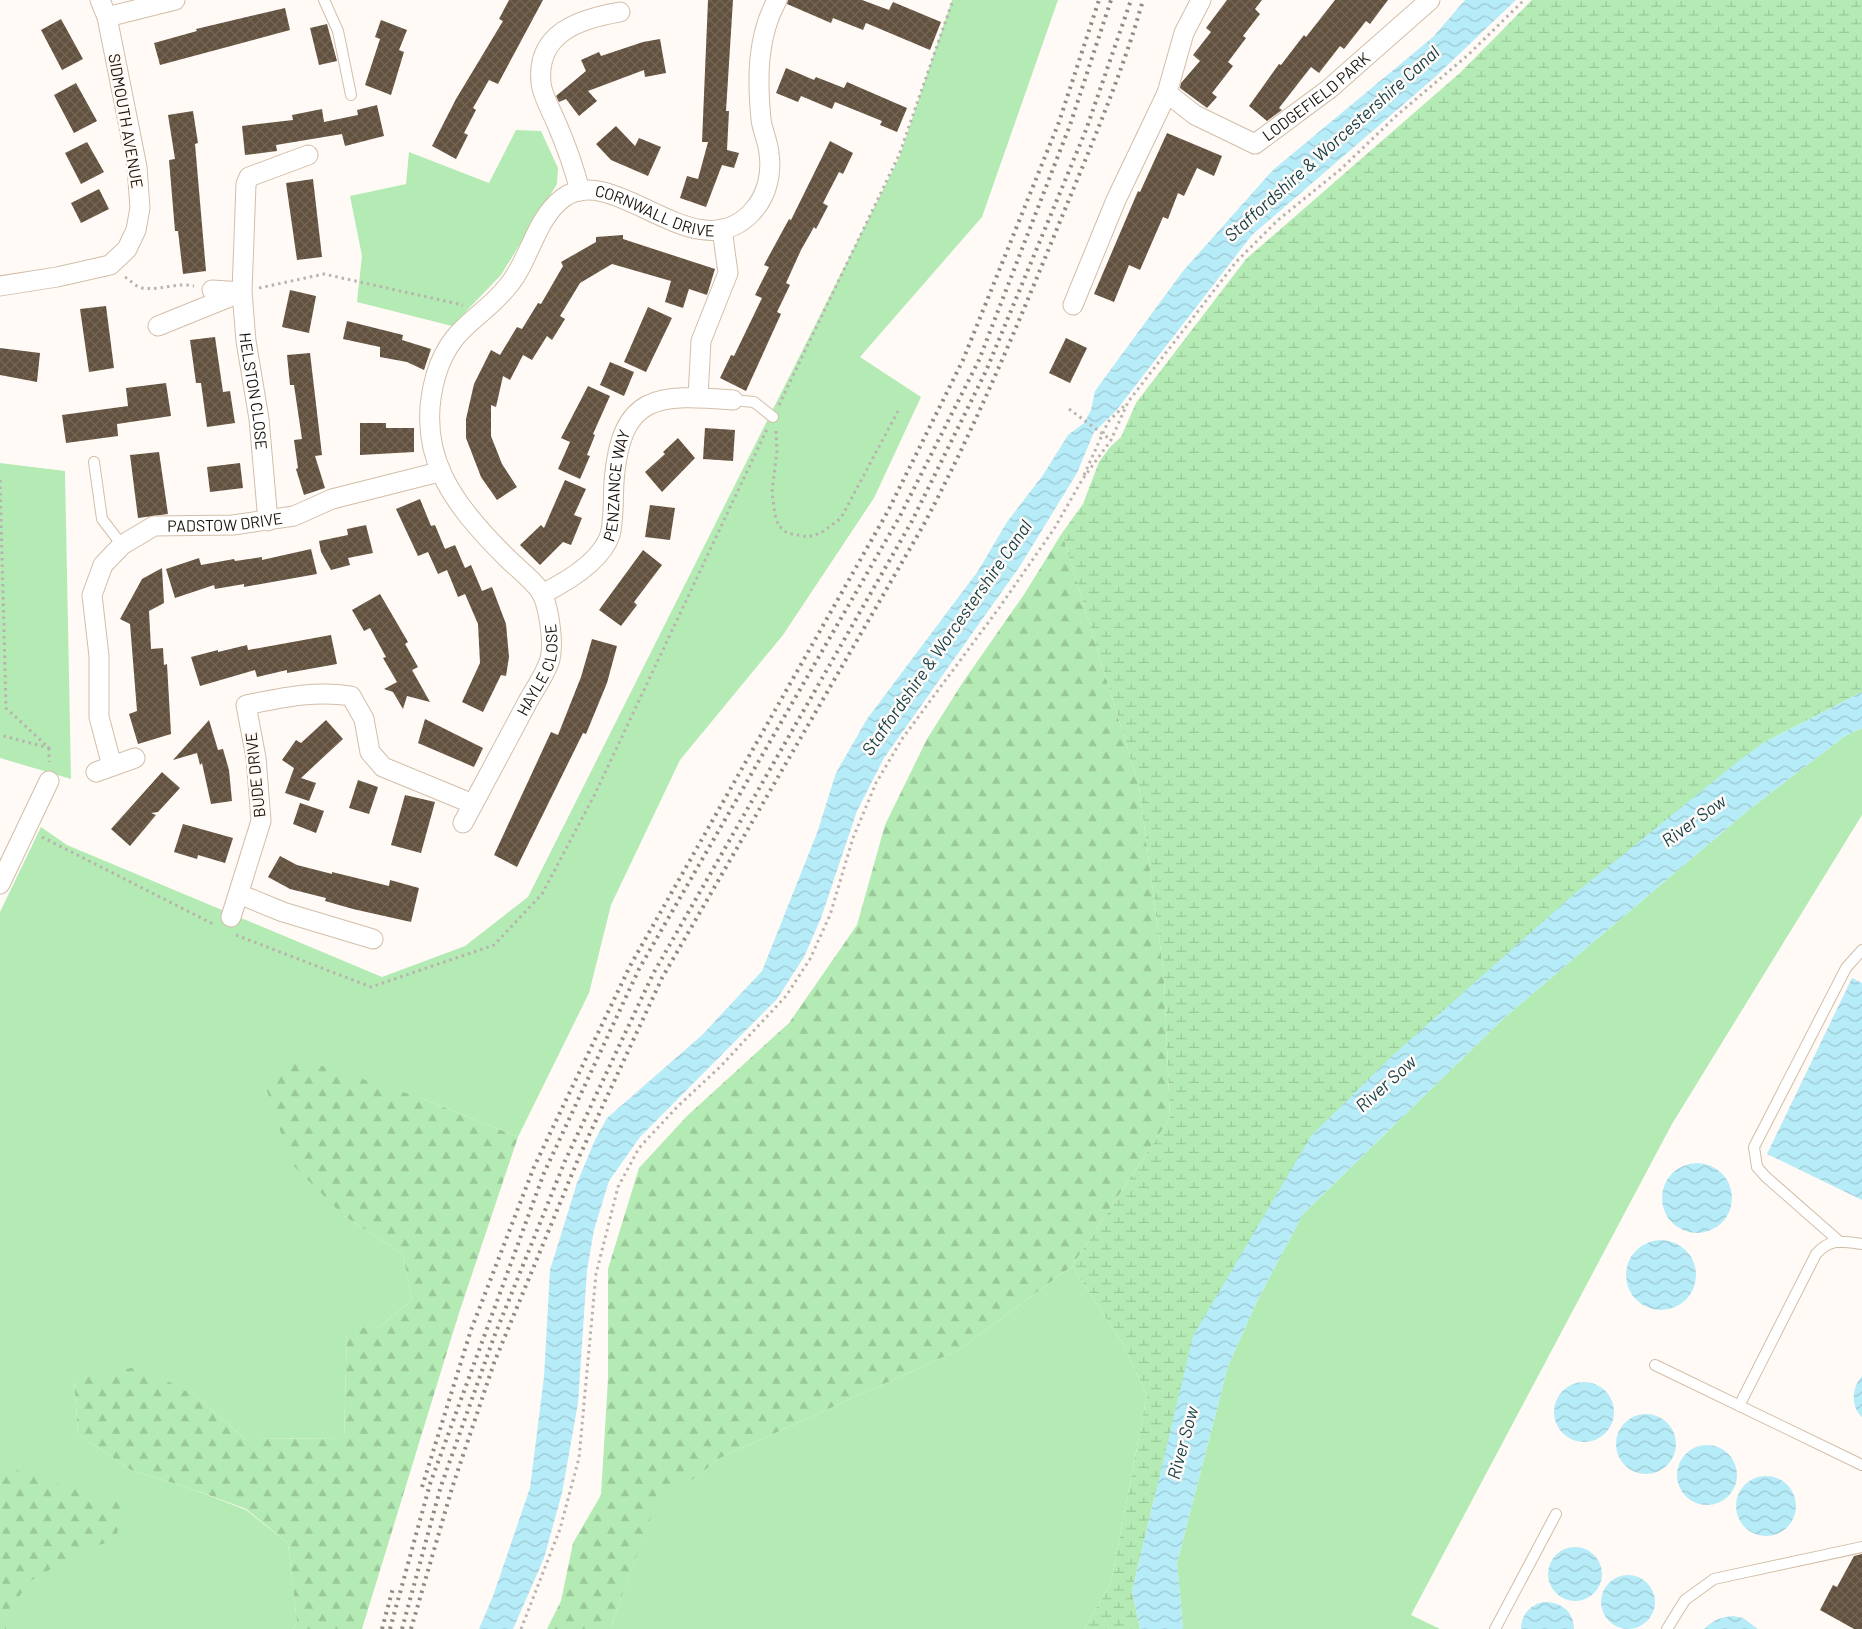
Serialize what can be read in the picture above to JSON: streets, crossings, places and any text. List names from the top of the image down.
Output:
{
  "streets": {
    "street": [
      "LODGEFIELD PARK",
      "SIDMOUTH AVENUE",
      "CORNWALL DRIVE",
      "HELSTON CLOSE",
      "PENZANCE WAY",
      "PADSTOW DRIVE",
      "HAYLE CLOSE",
      "BUDE DRIVE"
    ]
  },
  "crossings": [
    ["CORNWALL DRIVE", "PADSTOW DRIVE"],
    ["CORNWALL DRIVE", "HAYLE CLOSE"],
    ["HELSTON CLOSE", "PADSTOW DRIVE"],
    ["PENZANCE WAY", "HAYLE CLOSE"],
    ["PADSTOW DRIVE", "HAYLE CLOSE"],
    ["HAYLE CLOSE", "BUDE DRIVE"]
  ],
  "water": ["Staffordshire & Worcestershire Canal", "River Sow"]
}
